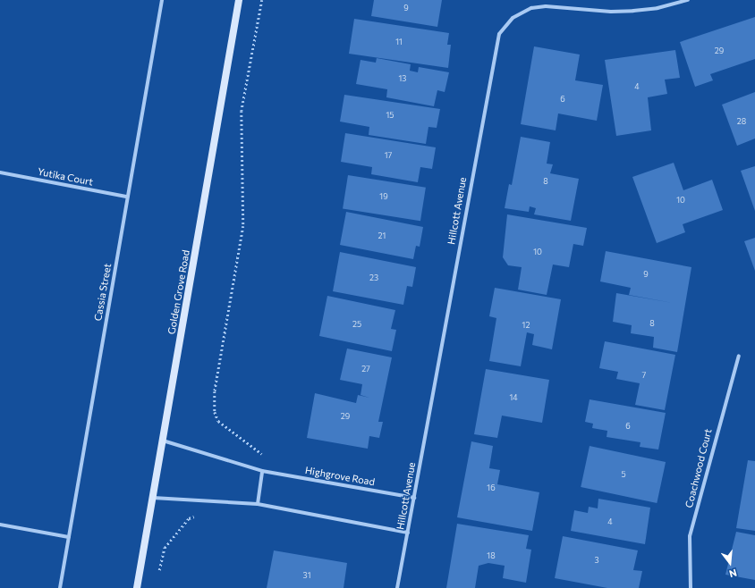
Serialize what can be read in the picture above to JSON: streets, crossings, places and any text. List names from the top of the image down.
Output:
{
  "streets": {
    "main road": ["Golden Grove Road"],
    "street": [
      "Yutika Court",
      "Hillcott Avenue",
      "Cassia Street",
      "Coachwood Court",
      "Highgrove Road"
    ]
  },
  "crossings": [
    ["Yutika Court", "Cassia Street"],
    ["Hillcott Avenue", "Highgrove Road"],
    ["Golden Grove Road", "Highgrove Road"]
  ],
  "house_numbers": [
    "9",
    "11",
    "29",
    "13",
    "4",
    "6",
    "15",
    "28",
    "17",
    "8",
    "19",
    "10",
    "21",
    "10",
    "9",
    "23",
    "8",
    "25",
    "12",
    "27",
    "7",
    "14",
    "29",
    "6",
    "5",
    "16",
    "4",
    "18",
    "3",
    "31"
  ],
  "north": "bottom"
}
